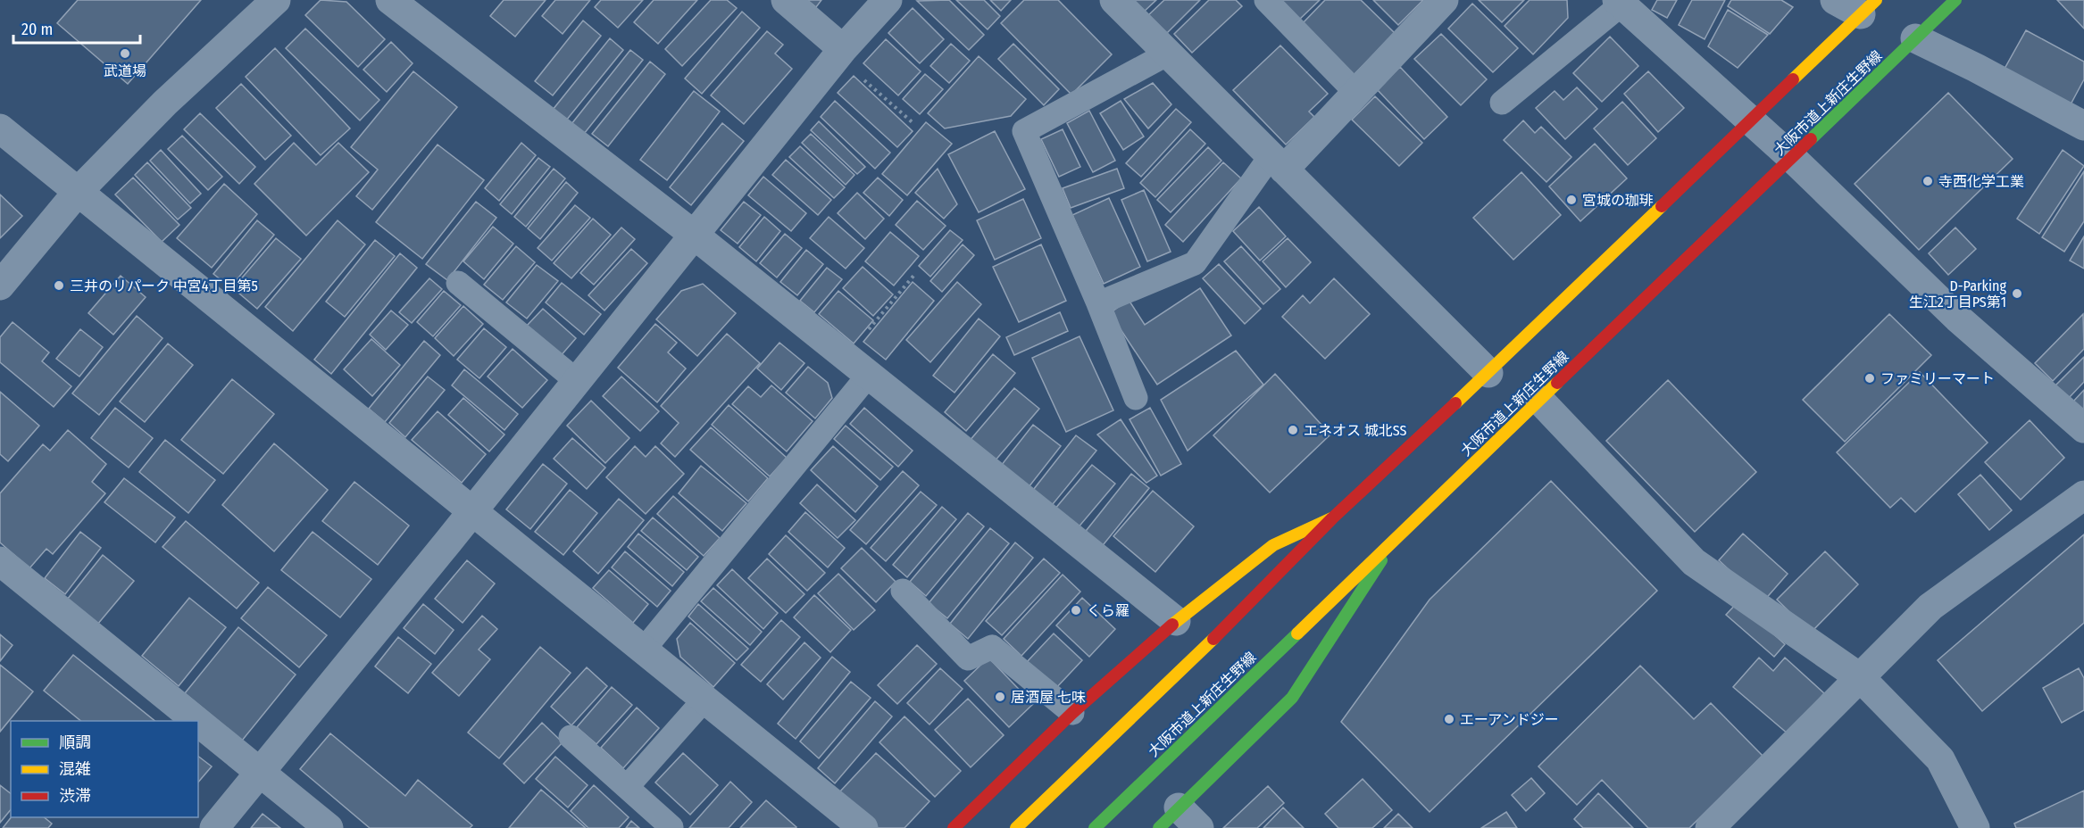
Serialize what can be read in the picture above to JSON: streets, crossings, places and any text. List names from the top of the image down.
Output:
{
  "streets": {
    "main road": ["大阪市道上新庄生野線"]
  },
  "places": [
    "武道場",
    "寺西化学工業",
    "宮城の珈琲",
    "三井のリパーク 中宮4丁目第5",
    "D-Parking 生江2丁目PS第1",
    "ファミリーマート",
    "エネオス 城北SS",
    "くら羅",
    "居酒屋 七味",
    "エーアンドジー"
  ],
  "legend": ["順調", "混雑", "渋滞"],
  "scale_bar": "20 m"
}
